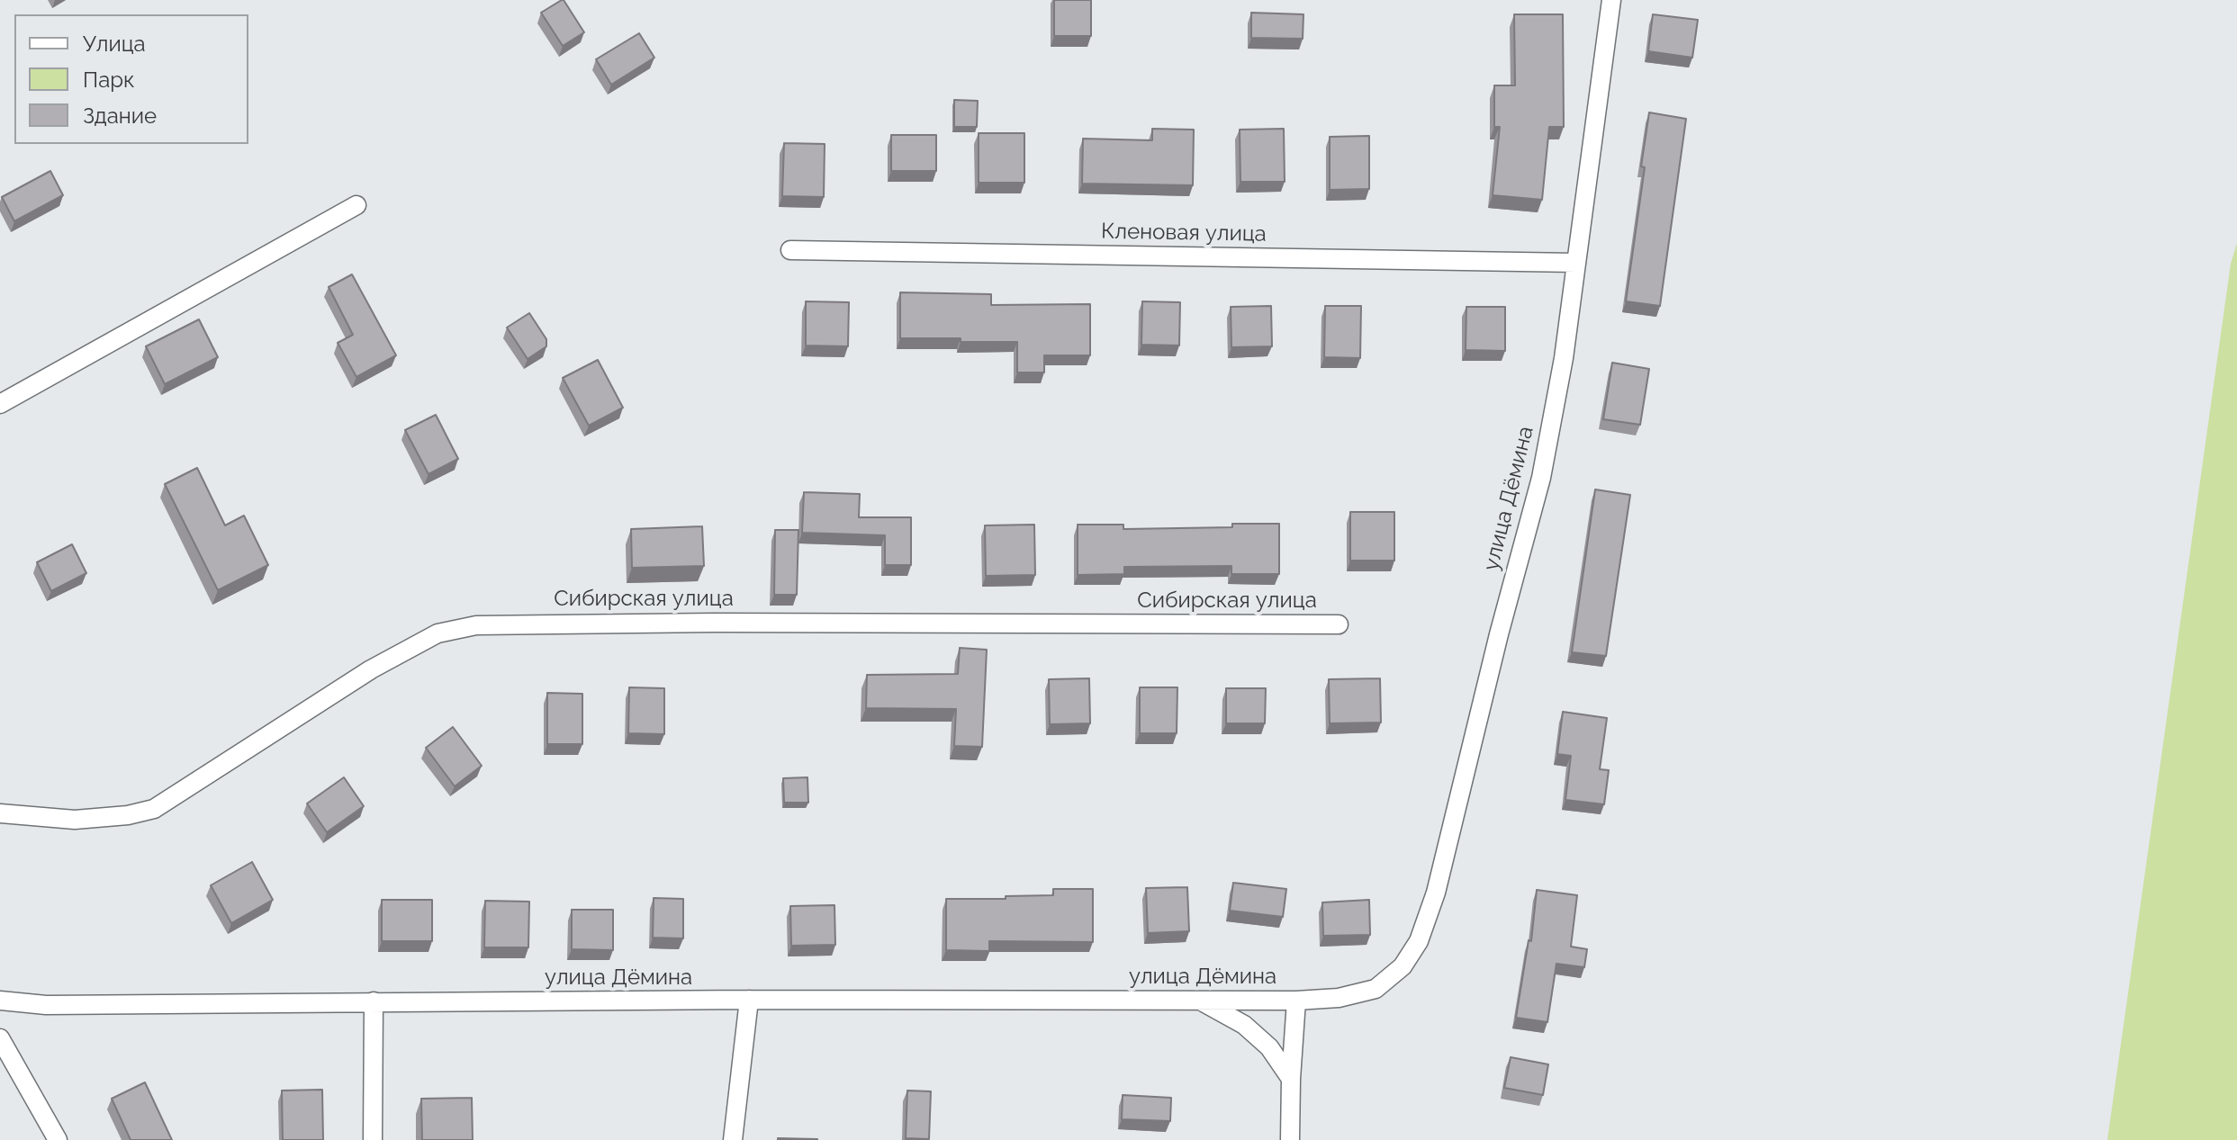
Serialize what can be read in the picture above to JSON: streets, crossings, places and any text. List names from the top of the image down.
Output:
{
  "streets": {
    "street": ["Кленовая улица", "улица Дёмина", "Сибирская улица"]
  },
  "crossings": [
    ["Кленовая улица", "улица Дёмина"]
  ],
  "legend": ["Улица", "Парк", "Здание"]
}
